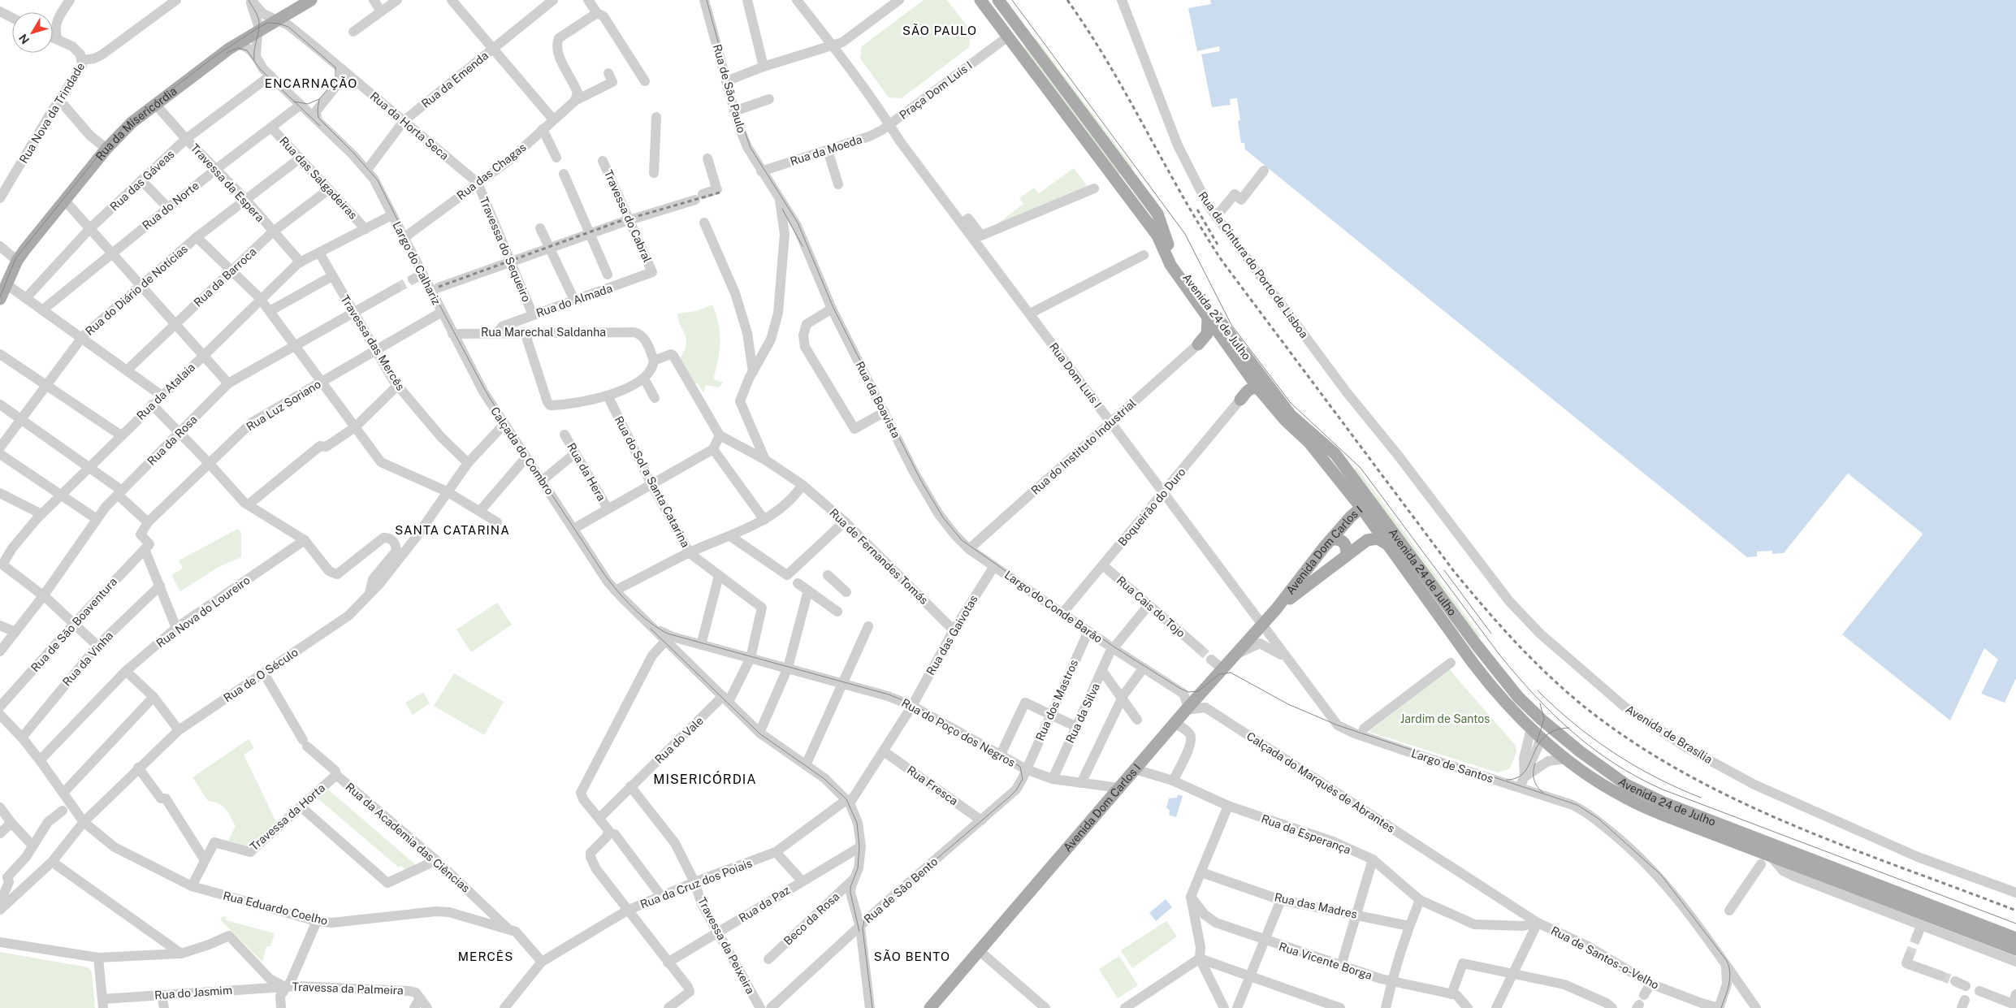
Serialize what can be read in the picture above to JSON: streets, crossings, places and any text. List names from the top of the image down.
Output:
{
  "streets": {
    "main road": ["Rua da Misericórdia", "Avenida 24 de Julho", "Avenida Dom Carlos I"],
    "street": [
      "Rua da Emenda",
      "Rua de São Paulo",
      "Praça Dom Luís I",
      "Rua Nova da Trindade",
      "Rua da Horta Seca",
      "Rua da Moeda",
      "Rua das Chagas",
      "Rua das Salgadeiras",
      "Rua das Gáveas",
      "Travessa da Espera",
      "Rua do Norte",
      "Travessa do Cabral",
      "Travessa do Sequeiro",
      "Largo do Calhariz",
      "Rua da Cintura do Porto de Lisboa",
      "Rua da Barroca",
      "Rua do Diário de Notícias",
      "Rua do Almada",
      "Rua Marechal Saldanha",
      "Travessa das Mercês",
      "Rua Dom Luís I",
      "Rua da Atalaia",
      "Rua da Boavista",
      "Rua Luz Soriano",
      "Rua da Rosa",
      "Rua do Instituto Industrial",
      "Calçada do Combro",
      "Rua da Hera",
      "Rua do Sol a Santa Catarina",
      "Boqueirão do Duro",
      "Rua de Fernandes Tomás",
      "Largo do Conde Barão",
      "Rua Cais do Tojo",
      "Rua Nova do Loureiro",
      "Rua de São Boaventura",
      "Rua das Gaivotas",
      "Rua da Vinha",
      "Rua de O Século",
      "Rua dos Mastros",
      "Rua da Silva",
      "Rua do Poço dos Negros",
      "Avenida de Brasília",
      "Rua do Vale",
      "Largo de Santos",
      "Calçada do Marquês de Abrantes",
      "Rua Fresca",
      "Travessa da Horta",
      "Rua da Esperança",
      "Rua da Academia das Ciências",
      "Rua da Cruz dos Poiais",
      "Rua de São Bento",
      "Rua da Paz",
      "Rua das Madres",
      "Rua Eduardo Coelho",
      "Beco da Rosa",
      "Travessa da Peixeira",
      "Rua de Santos-o-Velho",
      "Rua Vicente Borga",
      "Travessa da Palmeira",
      "Rua do Jasmim"
    ]
  },
  "crossings": [
    ["Rua da Emenda", "Rua da Horta Seca"],
    ["Rua da Emenda", "Largo do Calhariz"],
    ["Rua de São Paulo", "Rua da Moeda"],
    ["Rua de São Paulo", "Rua da Boavista"],
    ["Praça Dom Luís I", "Rua da Moeda"],
    ["Praça Dom Luís I", "Avenida 24 de Julho"],
    ["Praça Dom Luís I", "Rua Dom Luís I"],
    ["Rua da Misericórdia", "Rua da Horta Seca"],
    ["Rua da Misericórdia", "Travessa da Espera"],
    ["Rua da Horta Seca", "Rua das Chagas"],
    ["Rua da Horta Seca", "Travessa do Sequeiro"],
    ["Rua da Moeda", "Rua Dom Luís I"],
    ["Rua das Chagas", "Travessa do Sequeiro"],
    ["Rua das Chagas", "Largo do Calhariz"],
    ["Rua das Salgadeiras", "Rua do Norte"],
    ["Rua das Salgadeiras", "Rua da Barroca"],
    ["Rua das Salgadeiras", "Rua do Diário de Notícias"],
    ["Rua das Salgadeiras", "Rua da Atalaia"],
    ["Rua das Gáveas", "Travessa da Espera"],
    ["Rua das Gáveas", "Largo do Calhariz"],
    ["Travessa da Espera", "Rua do Norte"],
    ["Travessa da Espera", "Rua da Barroca"],
    ["Travessa da Espera", "Rua do Diário de Notícias"],
    ["Travessa da Espera", "Rua da Atalaia"],
    ["Rua do Norte", "Largo do Calhariz"],
    ["Travessa do Cabral", "Rua do Almada"],
    ["Travessa do Sequeiro", "Rua do Almada"],
    ["Largo do Calhariz", "Rua da Atalaia"],
    ["Largo do Calhariz", "Rua Luz Soriano"],
    ["Largo do Calhariz", "Calçada do Combro"],
    ["Rua da Cintura do Porto de Lisboa", "Avenida de Brasília"],
    ["Rua do Almada", "Rua Marechal Saldanha"],
    ["Avenida 24 de Julho", "Avenida Dom Carlos I"],
    ["Rua Marechal Saldanha", "Calçada do Combro"],
    ["Travessa das Mercês", "Rua da Atalaia"],
    ["Travessa das Mercês", "Rua Luz Soriano"],
    ["Travessa das Mercês", "Rua da Rosa"],
    ["Travessa das Mercês", "Rua de O Século"],
    ["Rua Dom Luís I", "Rua do Instituto Industrial"],
    ["Rua Dom Luís I", "Boqueirão do Duro"],
    ["Rua Dom Luís I", "Avenida Dom Carlos I"],
    ["Rua Dom Luís I", "Largo de Santos"],
    ["Rua da Atalaia", "Rua da Rosa"],
    ["Rua da Boavista", "Rua do Instituto Industrial"],
    ["Rua da Boavista", "Largo do Conde Barão"],
    ["Rua da Boavista", "Rua das Gaivotas"],
    ["Rua Luz Soriano", "Calçada do Combro"],
    ["Calçada do Combro", "Rua das Gaivotas"],
    ["Calçada do Combro", "Rua de O Século"],
    ["Calçada do Combro", "Rua do Poço dos Negros"],
    ["Calçada do Combro", "Rua do Vale"],
    ["Calçada do Combro", "Rua da Cruz dos Poiais"],
    ["Rua do Sol a Santa Catarina", "Rua do Vale"],
    ["Boqueirão do Duro", "Largo do Conde Barão"],
    ["Boqueirão do Duro", "Rua Cais do Tojo"],
    ["Avenida Dom Carlos I", "Rua do Poço dos Negros"],
    ["Avenida Dom Carlos I", "Calçada do Marquês de Abrantes"],
    ["Avenida Dom Carlos I", "Rua da Esperança"],
    ["Rua de Fernandes Tomás", "Rua das Gaivotas"],
    ["Largo do Conde Barão", "Rua das Gaivotas"],
    ["Largo do Conde Barão", "Rua dos Mastros"],
    ["Largo do Conde Barão", "Rua da Silva"],
    ["Rua Cais do Tojo", "Rua da Silva"],
    ["Rua Nova do Loureiro", "Rua Eduardo Coelho"],
    ["Rua das Gaivotas", "Rua do Poço dos Negros"],
    ["Rua das Gaivotas", "Rua Fresca"],
    ["Rua das Gaivotas", "Rua da Cruz dos Poiais"],
    ["Rua da Vinha", "Rua Eduardo Coelho"],
    ["Rua de O Século", "Rua da Academia das Ciências"],
    ["Rua de O Século", "Rua Eduardo Coelho"],
    ["Rua dos Mastros", "Rua do Poço dos Negros"],
    ["Rua dos Mastros", "Rua de São Bento"],
    ["Rua da Silva", "Rua do Poço dos Negros"],
    ["Rua do Poço dos Negros", "Rua do Vale"],
    ["Rua do Poço dos Negros", "Rua de São Bento"],
    ["Rua do Vale", "Travessa da Peixeira"],
    ["Calçada do Marquês de Abrantes", "Rua da Esperança"],
    ["Calçada do Marquês de Abrantes", "Rua de Santos-o-Velho"],
    ["Rua Fresca", "Rua de São Bento"],
    ["Travessa da Horta", "Rua da Academia das Ciências"],
    ["Travessa da Horta", "Rua Eduardo Coelho"],
    ["Rua da Esperança", "Rua de Santos-o-Velho"],
    ["Rua da Academia das Ciências", "Rua Eduardo Coelho"],
    ["Rua da Cruz dos Poiais", "Rua Eduardo Coelho"],
    ["Rua da Cruz dos Poiais", "Travessa da Peixeira"],
    ["Rua da Paz", "Travessa da Peixeira"],
    ["Travessa da Palmeira", "Rua do Jasmim"]
  ],
  "districts": [
    "SÃO PAULO",
    "ENCARNAÇÃO",
    "SANTA CATARINA",
    "MISERICÓRDIA",
    "MERCÊS",
    "SÃO BENTO"
  ],
  "parks": ["Jardim de Santos"],
  "north": "bottom left"
}
